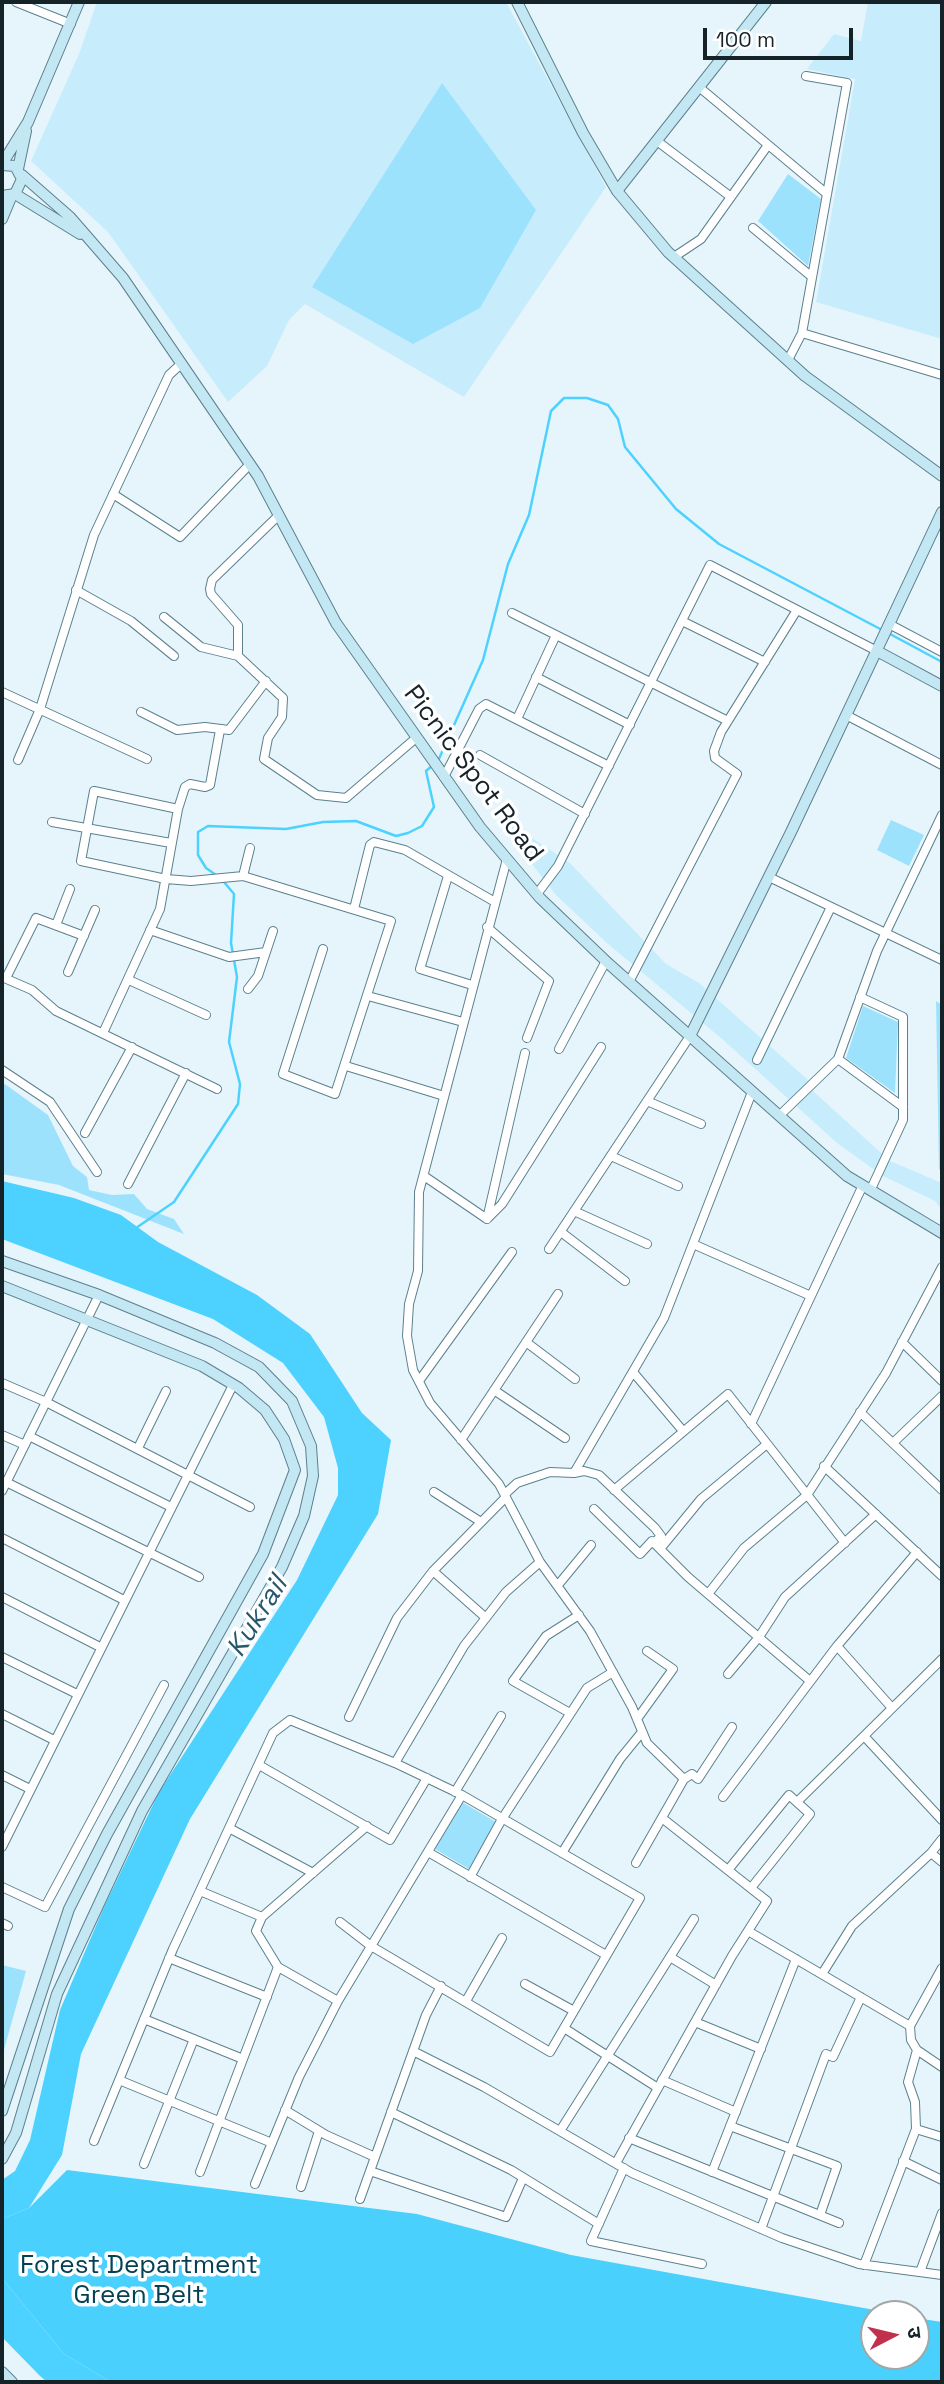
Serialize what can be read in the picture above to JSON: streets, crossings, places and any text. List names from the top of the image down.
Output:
{
  "streets": {
    "street": ["Picnic Spot Road"]
  },
  "water": ["Kukrail"],
  "parks": ["Forest Department Green Belt"],
  "scale_bar": "100 m",
  "north": "right"
}
